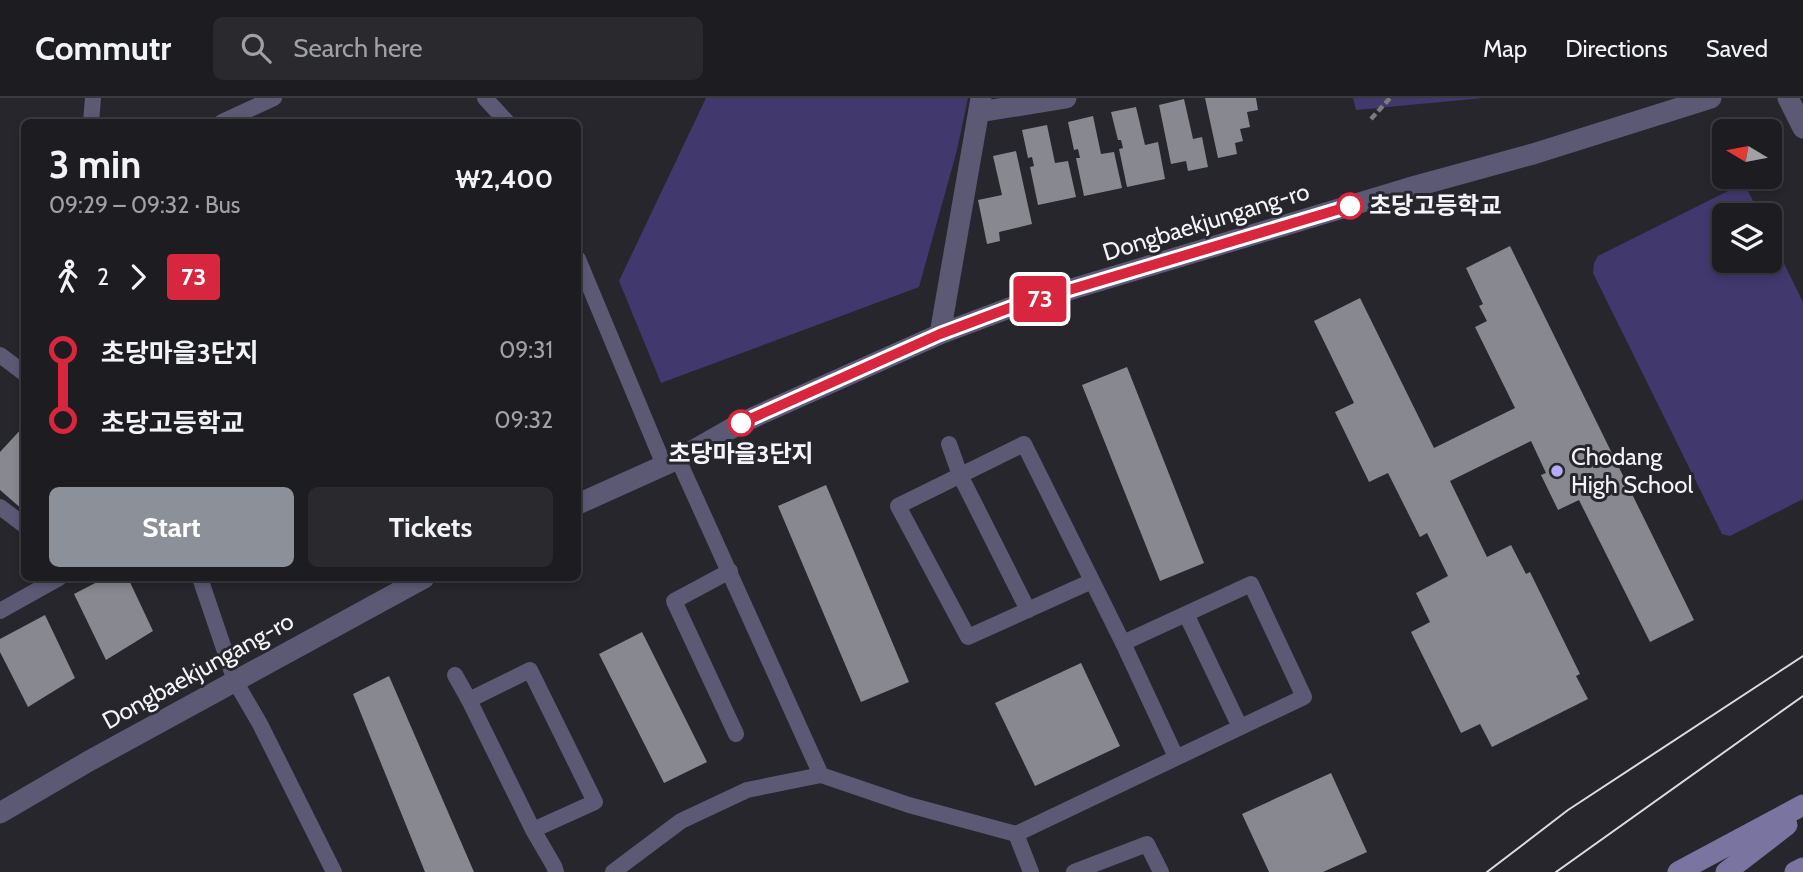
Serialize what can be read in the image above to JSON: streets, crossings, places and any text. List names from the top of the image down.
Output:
{
  "streets": {
    "street": ["Dongbaekjungang-ro"]
  },
  "places": ["초당고등학교", "초당마을3단지", "Chodang High School"],
  "lines": ["bus line 73"],
  "north": "left",
  "page": {
    "header": "Commutr",
    "search": "Search here",
    "nav": ["Map", "Directions", "Saved"],
    "on_map": "73",
    "heading": ["3 min", "09:29 – 09:32 · Bus", "₩2,400"],
    "legs": ["2", "73"],
    "list": [
      {
        "name": "초당마을3단지",
        "value": "09:31"
      },
      {
        "name": "초당고등학교",
        "value": "09:32"
      }
    ],
    "buttons": ["Start", "Tickets"]
  }
}
